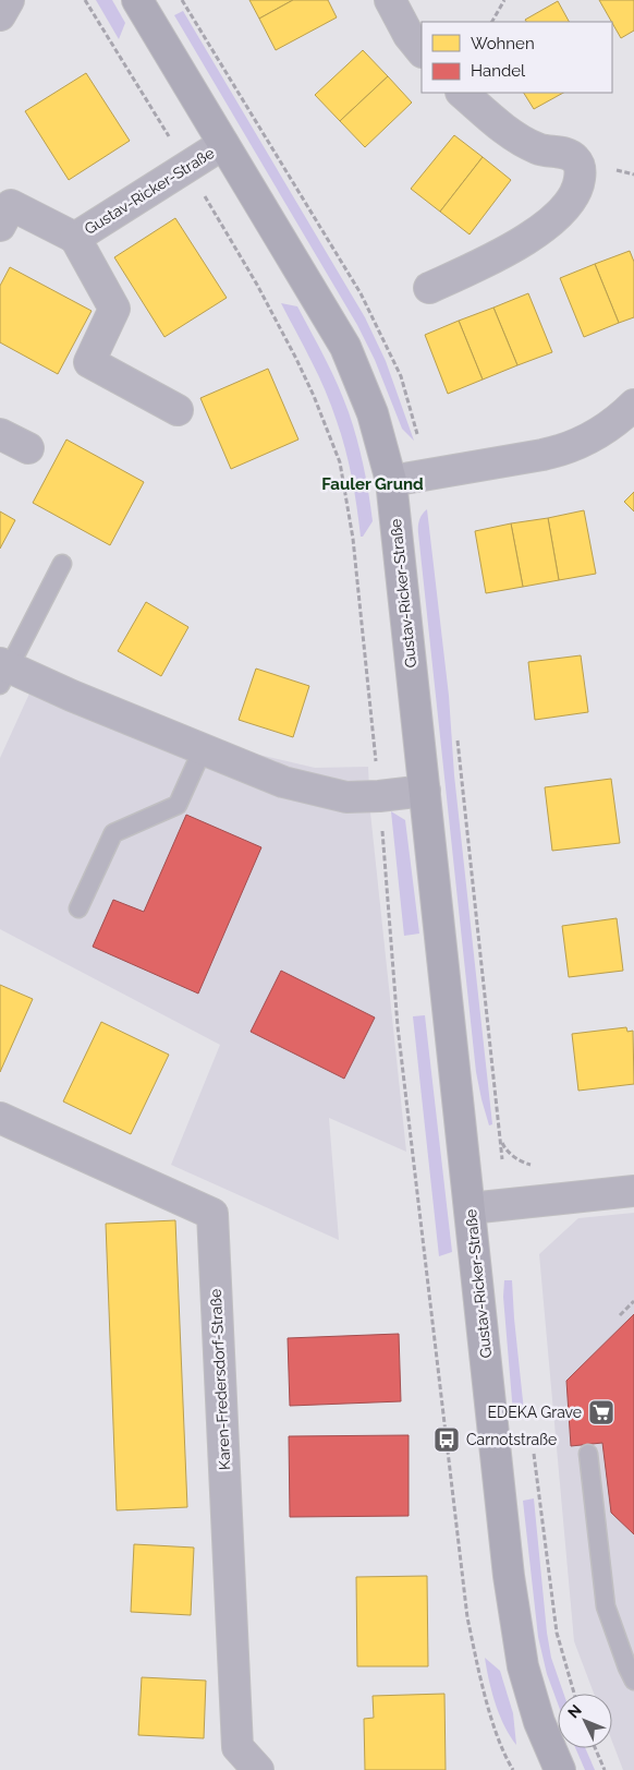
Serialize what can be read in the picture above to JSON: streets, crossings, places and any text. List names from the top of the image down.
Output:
{
  "streets": {
    "street": ["Gustav-Ricker-Straße", "Karen-Fredersdorf-Straße"]
  },
  "districts": ["Fauler Grund"],
  "places": {
    "supermarket": ["EDEKA Grave"],
    "bus stop": ["Carnotstraße"]
  },
  "legend": ["Wohnen", "Handel"],
  "north": "top left"
}
